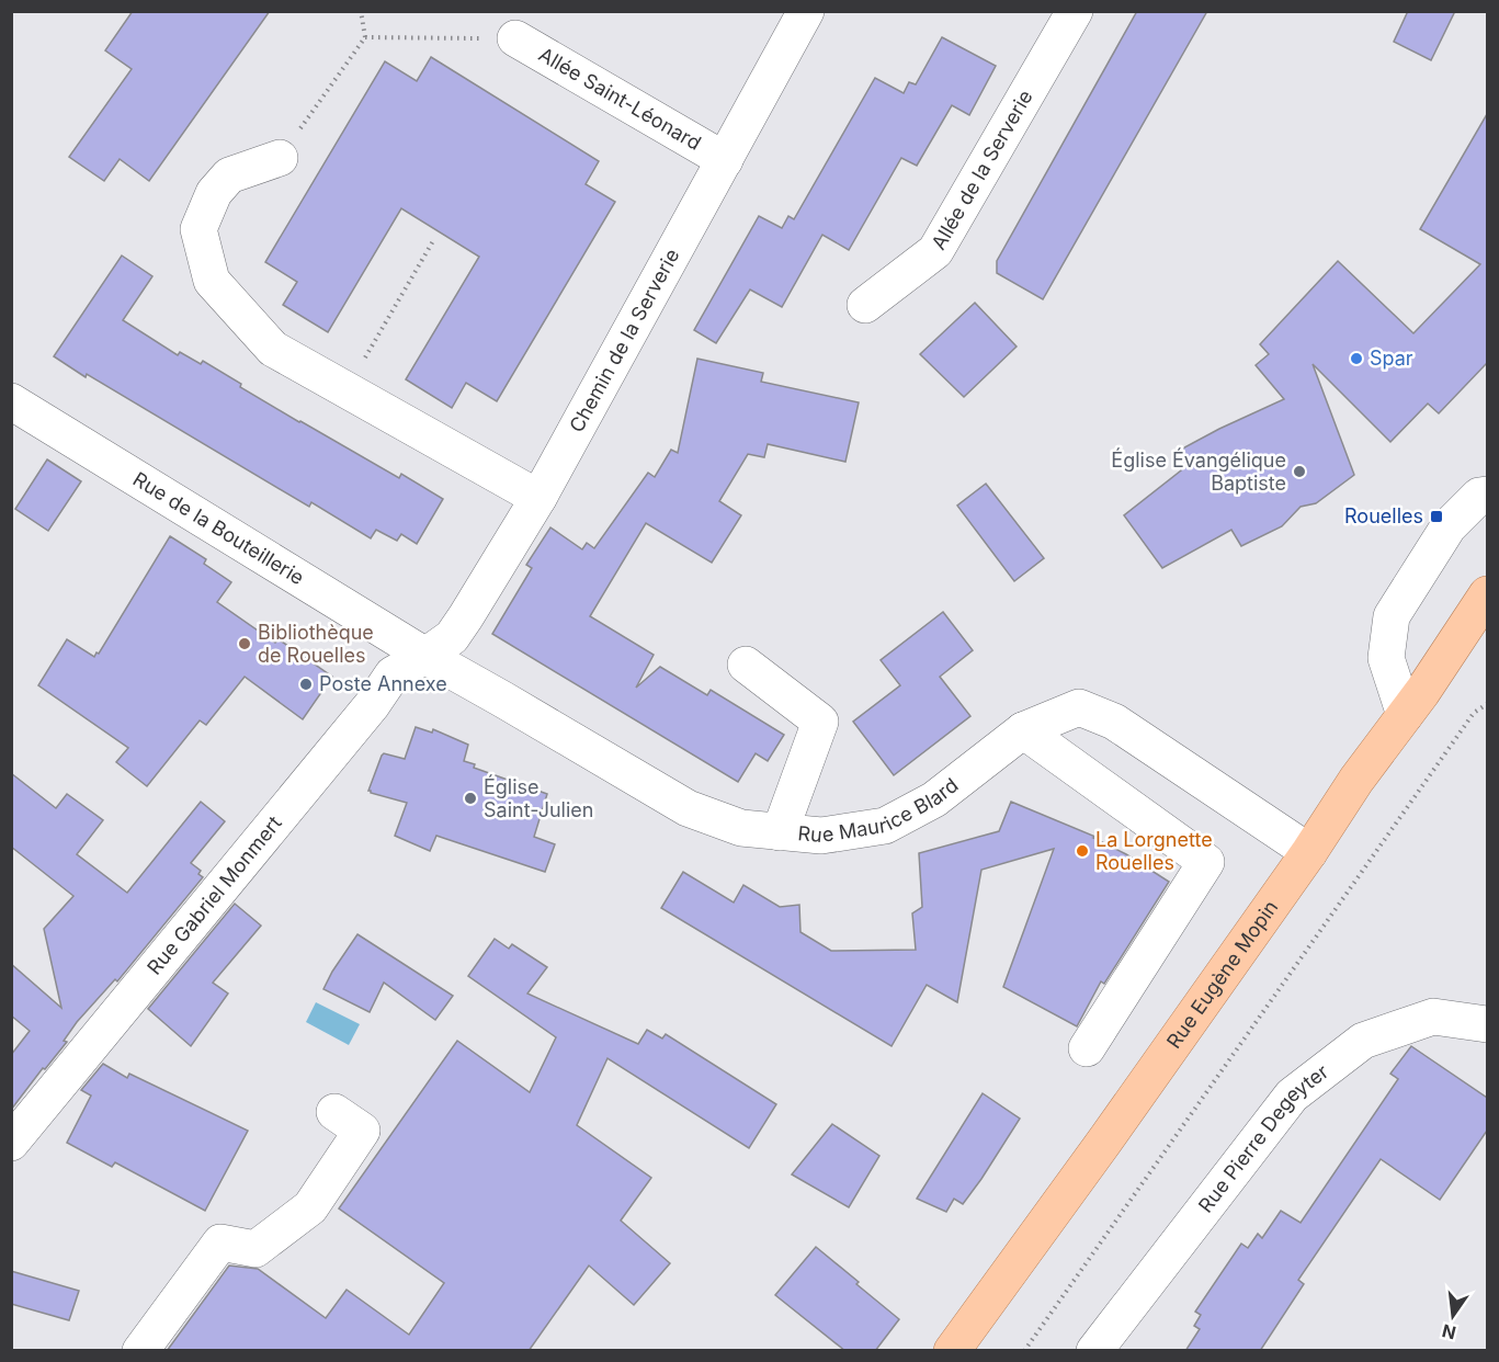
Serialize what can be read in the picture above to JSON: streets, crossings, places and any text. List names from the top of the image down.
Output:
{
  "streets": {
    "main road": ["Rue Eugène Mopin"],
    "street": [
      "Allée Saint-Léonard",
      "Allée de la Serverie",
      "Chemin de la Serverie",
      "Rue de la Bouteillerie",
      "Rue Maurice Blard",
      "Rue Gabriel Monmert",
      "Rue Pierre Degeyter"
    ]
  },
  "crossings": [
    ["Allée Saint-Léonard", "Chemin de la Serverie"],
    ["Chemin de la Serverie", "Rue de la Bouteillerie"],
    ["Chemin de la Serverie", "Rue Maurice Blard"],
    ["Chemin de la Serverie", "Rue Gabriel Monmert"],
    ["Rue de la Bouteillerie", "Rue Maurice Blard"],
    ["Rue de la Bouteillerie", "Rue Gabriel Monmert"],
    ["Rue Maurice Blard", "Rue Gabriel Monmert"],
    ["Rue Maurice Blard", "Rue Eugène Mopin"]
  ],
  "places": {
    "other": [
      "Spar",
      "Église Évangélique Baptiste",
      "Bibliothèque de Rouelles",
      "Poste Annexe",
      "Église Saint-Julien",
      "La Lorgnette Rouelles"
    ],
    "transit": ["Rouelles"]
  },
  "north": "bottom"
}
